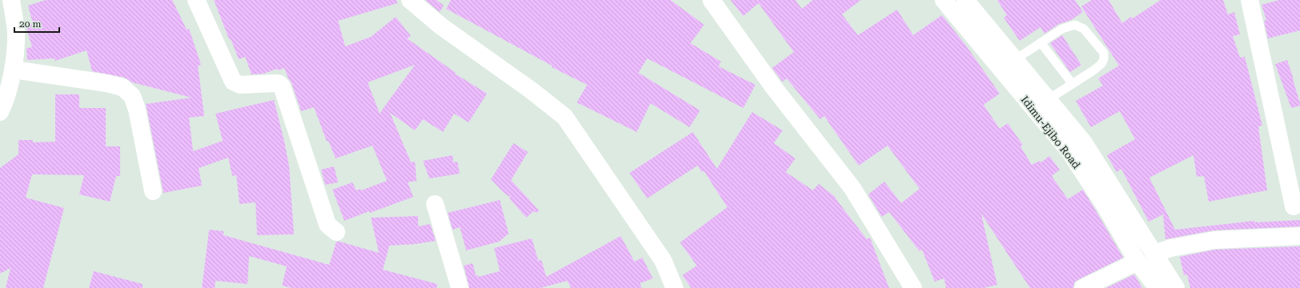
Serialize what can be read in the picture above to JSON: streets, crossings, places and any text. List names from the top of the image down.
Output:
{
  "streets": {
    "street": ["Idimu-Ejibo Road"]
  },
  "scale_bar": "20 m"
}
